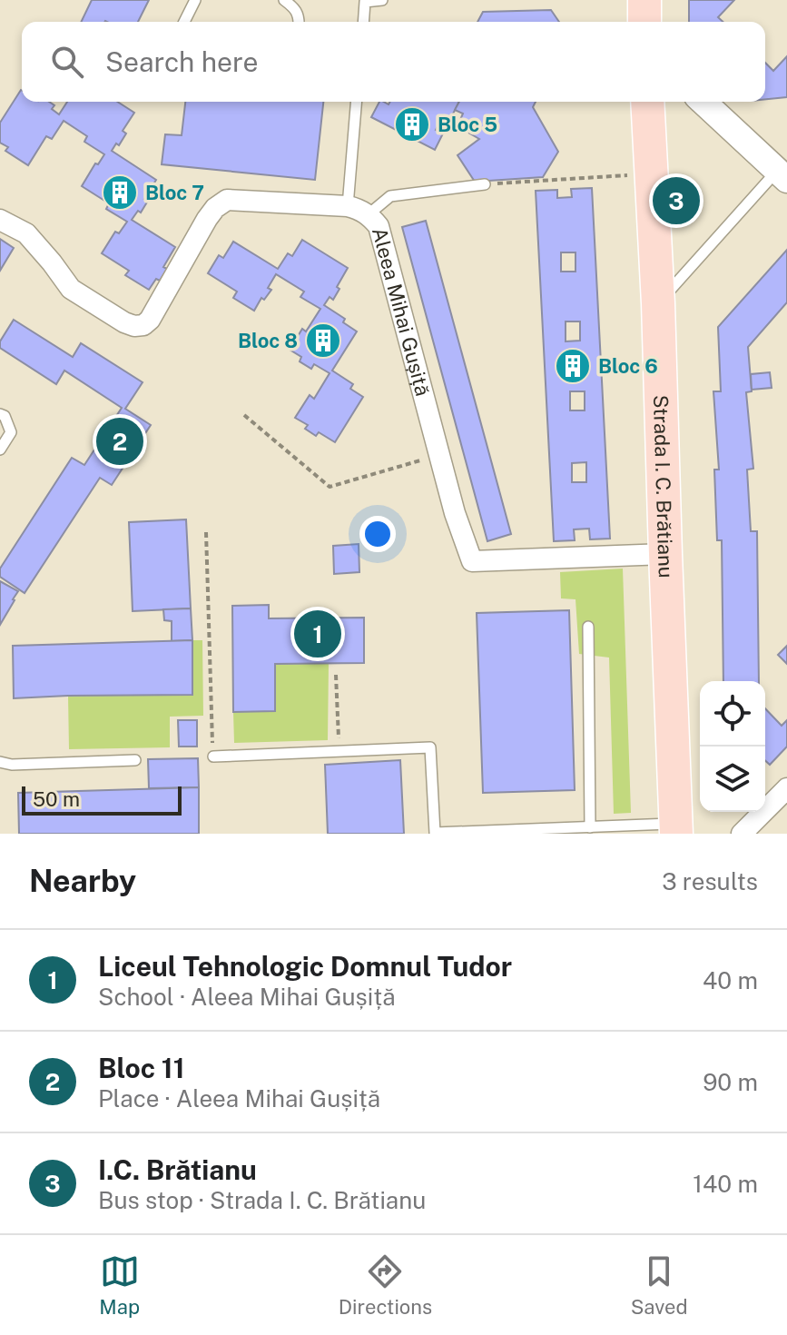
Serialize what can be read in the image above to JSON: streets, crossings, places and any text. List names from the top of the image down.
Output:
{
  "streets": {
    "main road": ["Strada I. C. Brătianu"],
    "street": ["Aleea Mihai Gușiță"]
  },
  "crossings": [
    ["Aleea Mihai Gușiță", "Strada I. C. Brătianu"]
  ],
  "places": {
    "building": [
      "Bloc 5",
      "Bloc 7",
      "Bloc 8",
      "Bloc 6"
    ]
  },
  "scale_bar": "50 m",
  "page": {
    "search": "Search here",
    "pins": ["3", "2", "1"],
    "scale": "50 m",
    "heading": ["Nearby", "3 results"],
    "list": [
      {
        "mark": "1",
        "name": "Liceul Tehnologic Domnul Tudor",
        "note": "School · Aleea Mihai Gușiță",
        "value": "40 m"
      },
      {
        "mark": "2",
        "name": "Bloc 11",
        "note": "Place · Aleea Mihai Gușiță",
        "value": "90 m"
      },
      {
        "mark": "3",
        "name": "I.C. Brătianu",
        "note": "Bus stop · Strada I. C. Brătianu",
        "value": "140 m"
      }
    ],
    "nav": ["Map", "Directions", "Saved"]
  }
}
